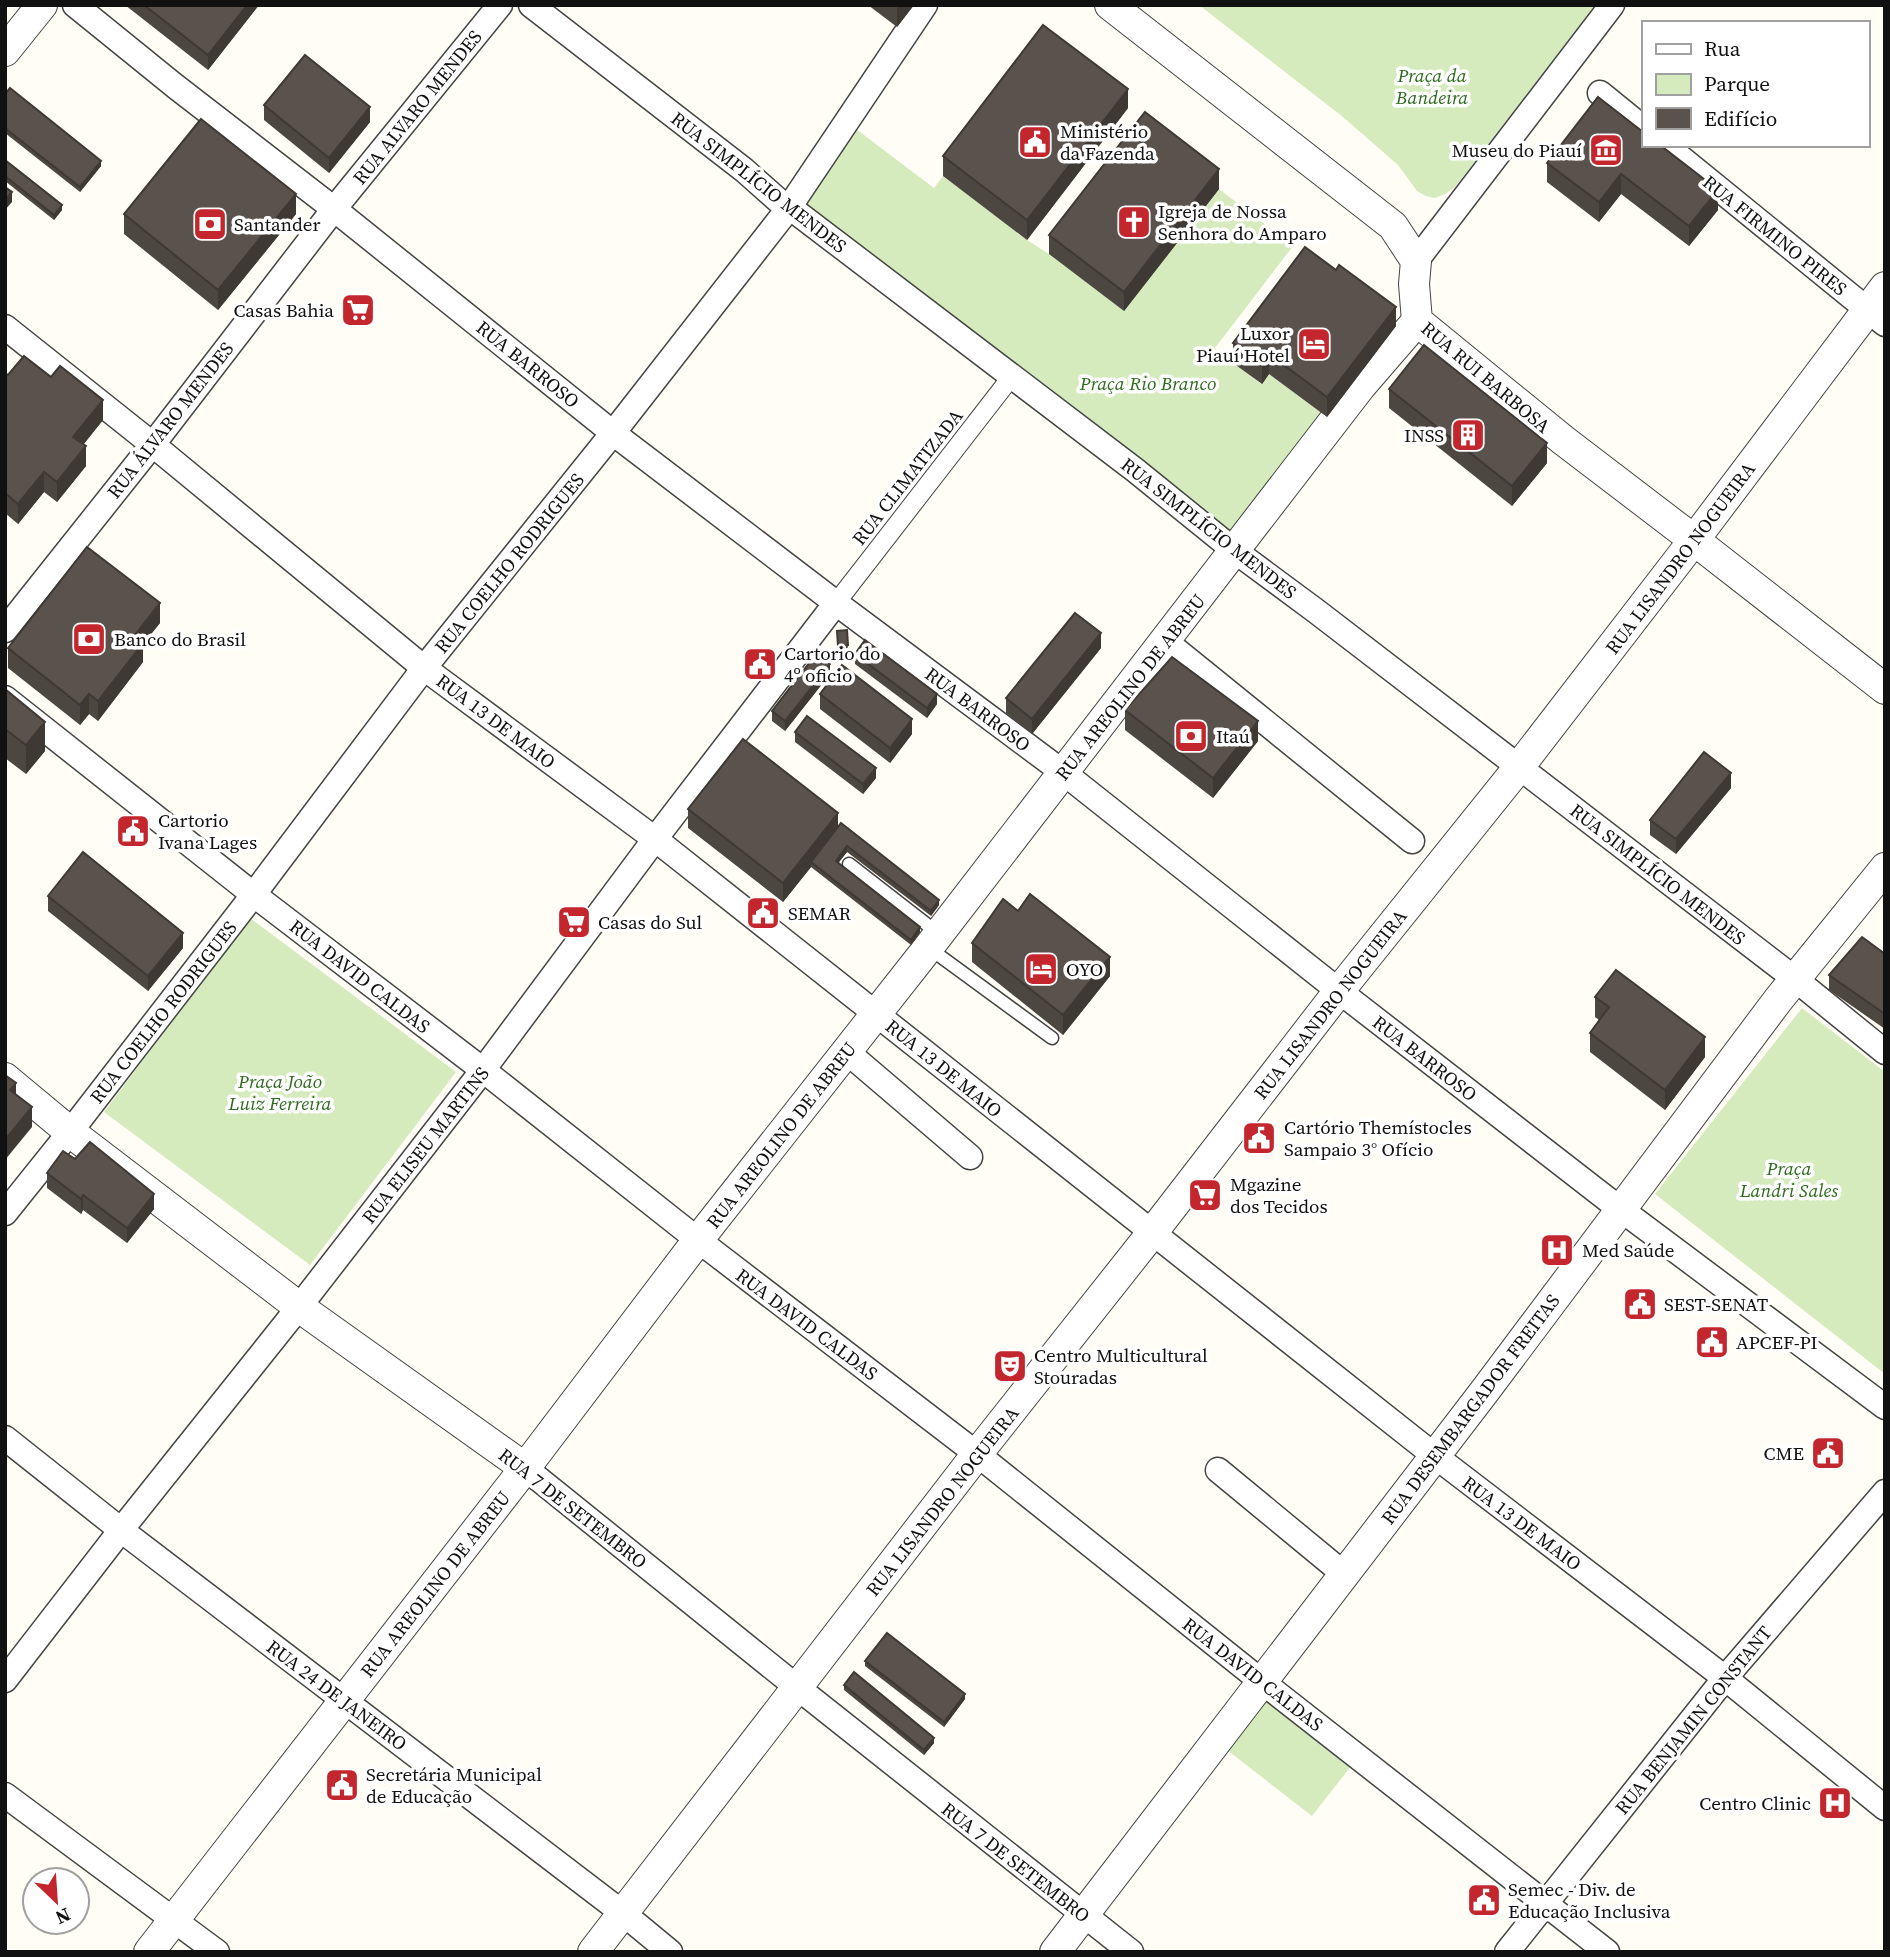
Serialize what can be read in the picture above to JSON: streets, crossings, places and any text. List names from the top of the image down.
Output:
{
  "streets": {
    "street": [
      "RUA ALVARO MENDES",
      "RUA SIMPLÍCIO MENDES",
      "RUA FIRMINO PIRES",
      "RUA BARROSO",
      "RUA RUI BARBOSA",
      "RUA ÁLVARO MENDES",
      "RUA CLIMATIZADA",
      "RUA LISANDRO NOGUEIRA",
      "RUA COELHO RODRIGUES",
      "RUA AREOLINO DE ABREU",
      "RUA 13 DE MAIO",
      "RUA DAVID CALDAS",
      "RUA ELISEU MARTINS",
      "RUA DESEMBARGADOR FREITAS",
      "RUA 7 DE SETEMBRO",
      "RUA 24 DE JANEIRO",
      "RUA BENJAMIN CONSTANT"
    ]
  },
  "crossings": [
    ["RUA ALVARO MENDES", "RUA BARROSO"],
    ["RUA ALVARO MENDES", "RUA ÁLVARO MENDES"],
    ["RUA SIMPLÍCIO MENDES", "RUA CLIMATIZADA"],
    ["RUA SIMPLÍCIO MENDES", "RUA LISANDRO NOGUEIRA"],
    ["RUA SIMPLÍCIO MENDES", "RUA COELHO RODRIGUES"],
    ["RUA SIMPLÍCIO MENDES", "RUA AREOLINO DE ABREU"],
    ["RUA SIMPLÍCIO MENDES", "RUA DESEMBARGADOR FREITAS"],
    ["RUA FIRMINO PIRES", "RUA LISANDRO NOGUEIRA"],
    ["RUA BARROSO", "RUA ÁLVARO MENDES"],
    ["RUA BARROSO", "RUA CLIMATIZADA"],
    ["RUA BARROSO", "RUA LISANDRO NOGUEIRA"],
    ["RUA BARROSO", "RUA COELHO RODRIGUES"],
    ["RUA BARROSO", "RUA AREOLINO DE ABREU"],
    ["RUA BARROSO", "RUA ELISEU MARTINS"],
    ["RUA BARROSO", "RUA DESEMBARGADOR FREITAS"],
    ["RUA RUI BARBOSA", "RUA LISANDRO NOGUEIRA"],
    ["RUA RUI BARBOSA", "RUA AREOLINO DE ABREU"],
    ["RUA ÁLVARO MENDES", "RUA 13 DE MAIO"],
    ["RUA CLIMATIZADA", "RUA ELISEU MARTINS"],
    ["RUA LISANDRO NOGUEIRA", "RUA 13 DE MAIO"],
    ["RUA LISANDRO NOGUEIRA", "RUA DAVID CALDAS"],
    ["RUA LISANDRO NOGUEIRA", "RUA 7 DE SETEMBRO"],
    ["RUA LISANDRO NOGUEIRA", "RUA 24 DE JANEIRO"],
    ["RUA COELHO RODRIGUES", "RUA 13 DE MAIO"],
    ["RUA COELHO RODRIGUES", "RUA DAVID CALDAS"],
    ["RUA COELHO RODRIGUES", "RUA 7 DE SETEMBRO"],
    ["RUA AREOLINO DE ABREU", "RUA 13 DE MAIO"],
    ["RUA AREOLINO DE ABREU", "RUA DAVID CALDAS"],
    ["RUA AREOLINO DE ABREU", "RUA 7 DE SETEMBRO"],
    ["RUA AREOLINO DE ABREU", "RUA 24 DE JANEIRO"],
    ["RUA 13 DE MAIO", "RUA ELISEU MARTINS"],
    ["RUA 13 DE MAIO", "RUA DESEMBARGADOR FREITAS"],
    ["RUA 13 DE MAIO", "RUA BENJAMIN CONSTANT"],
    ["RUA DAVID CALDAS", "RUA ELISEU MARTINS"],
    ["RUA DAVID CALDAS", "RUA DESEMBARGADOR FREITAS"],
    ["RUA DAVID CALDAS", "RUA BENJAMIN CONSTANT"],
    ["RUA ELISEU MARTINS", "RUA 7 DE SETEMBRO"],
    ["RUA ELISEU MARTINS", "RUA 24 DE JANEIRO"],
    ["RUA DESEMBARGADOR FREITAS", "RUA 7 DE SETEMBRO"]
  ],
  "parks": [
    "Praça da Bandeira",
    "Praça Rio Branco",
    "Praça João Luiz Ferreira",
    "Praça Landri Sales"
  ],
  "places": {
    "public building": [
      "Ministério da Fazenda",
      "Cartorio do 4º oficio",
      "Cartorio Ivana Lages",
      "SEMAR",
      "Cartório Themístocles Sampaio 3° Ofício",
      "SEST-SENAT",
      "APCEF-PI",
      "CME",
      "Secretária Municipal de Educação",
      "Semec - Div. de Educação Inclusiva"
    ],
    "museum": ["Museu do Piauí"],
    "church": ["Igreja de Nossa Senhora do Amparo"],
    "bank": ["Santander", "Banco do Brasil", "Itaú"],
    "supermarket": ["Casas Bahia", "Casas do Sul", "Mgazine dos Tecidos"],
    "hotel": ["Luxor Piauí Hotel", "OYO"],
    "building": ["INSS"],
    "hospital": ["Med Saúde", "Centro Clinic"],
    "theatre": ["Centro Multicultural Stouradas"]
  },
  "legend": ["Rua", "Parque", "Edifício"],
  "north": "bottom right"
}
